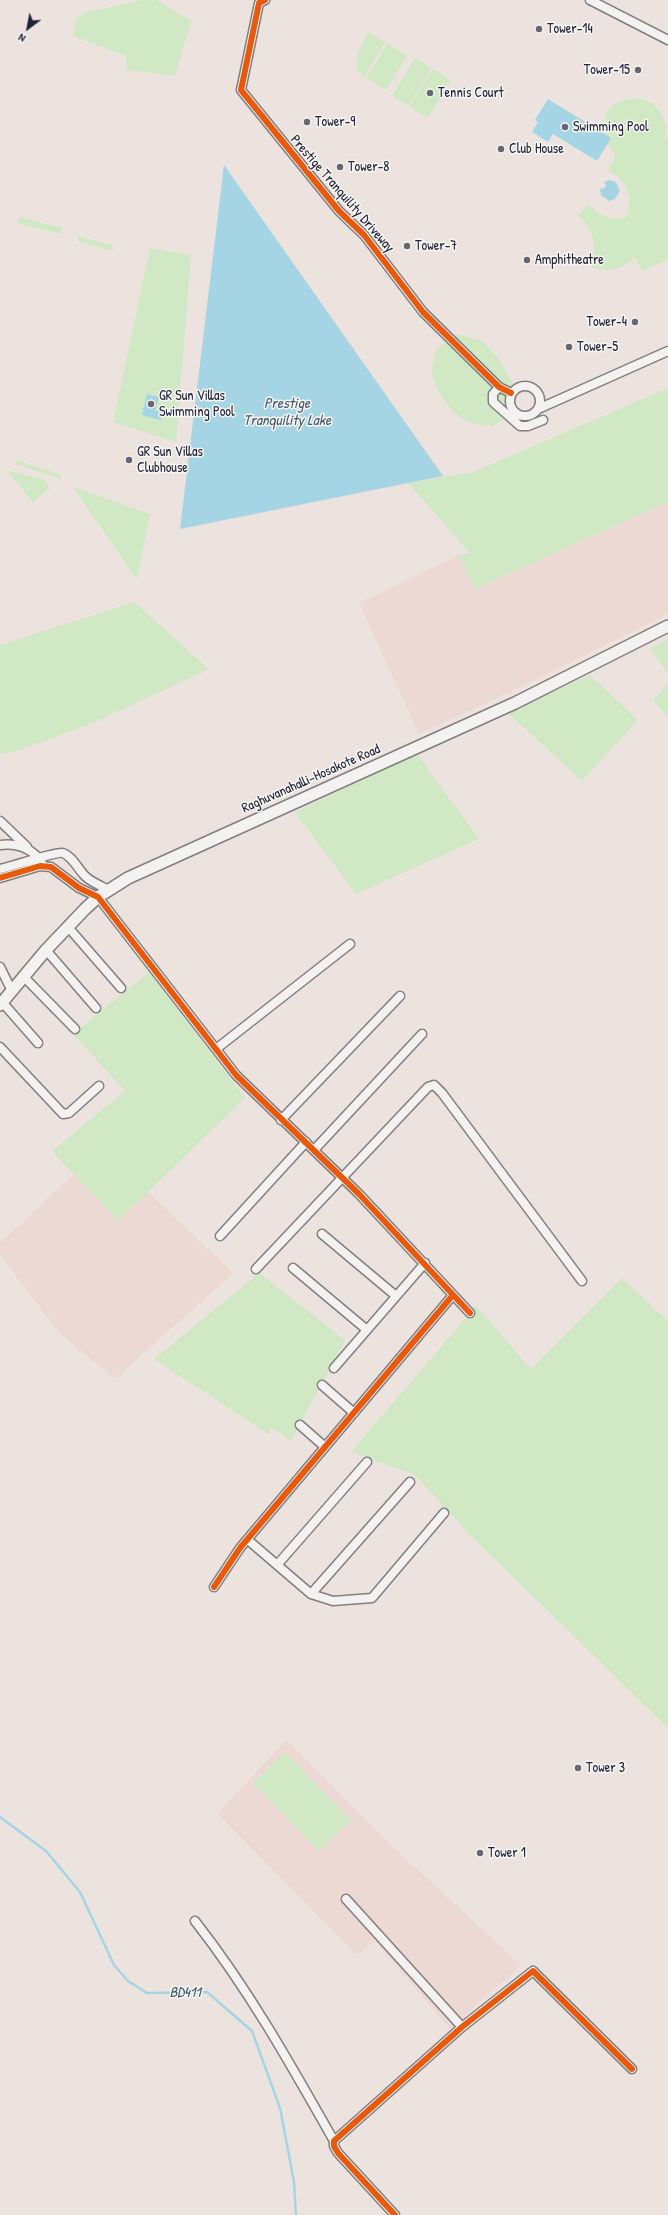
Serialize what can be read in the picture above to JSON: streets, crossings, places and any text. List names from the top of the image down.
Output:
{
  "streets": {
    "main road": ["Raghuvanahalli-Hosakote Road"],
    "street": ["Prestige Tranquility Driveway"]
  },
  "water": ["Prestige Tranquility Lake", "BD411"],
  "places": [
    "Tower-14",
    "Tower-15",
    "Tennis Court",
    "Tower-9",
    "Swimming Pool",
    "Club House",
    "Tower-8",
    "Tower-7",
    "Amphitheatre",
    "Tower-4",
    "Tower-5",
    "GR Sun Villas Swimming Pool",
    "GR Sun Villas Clubhouse",
    "Tower 3",
    "Tower 1"
  ],
  "north": "bottom left"
}
